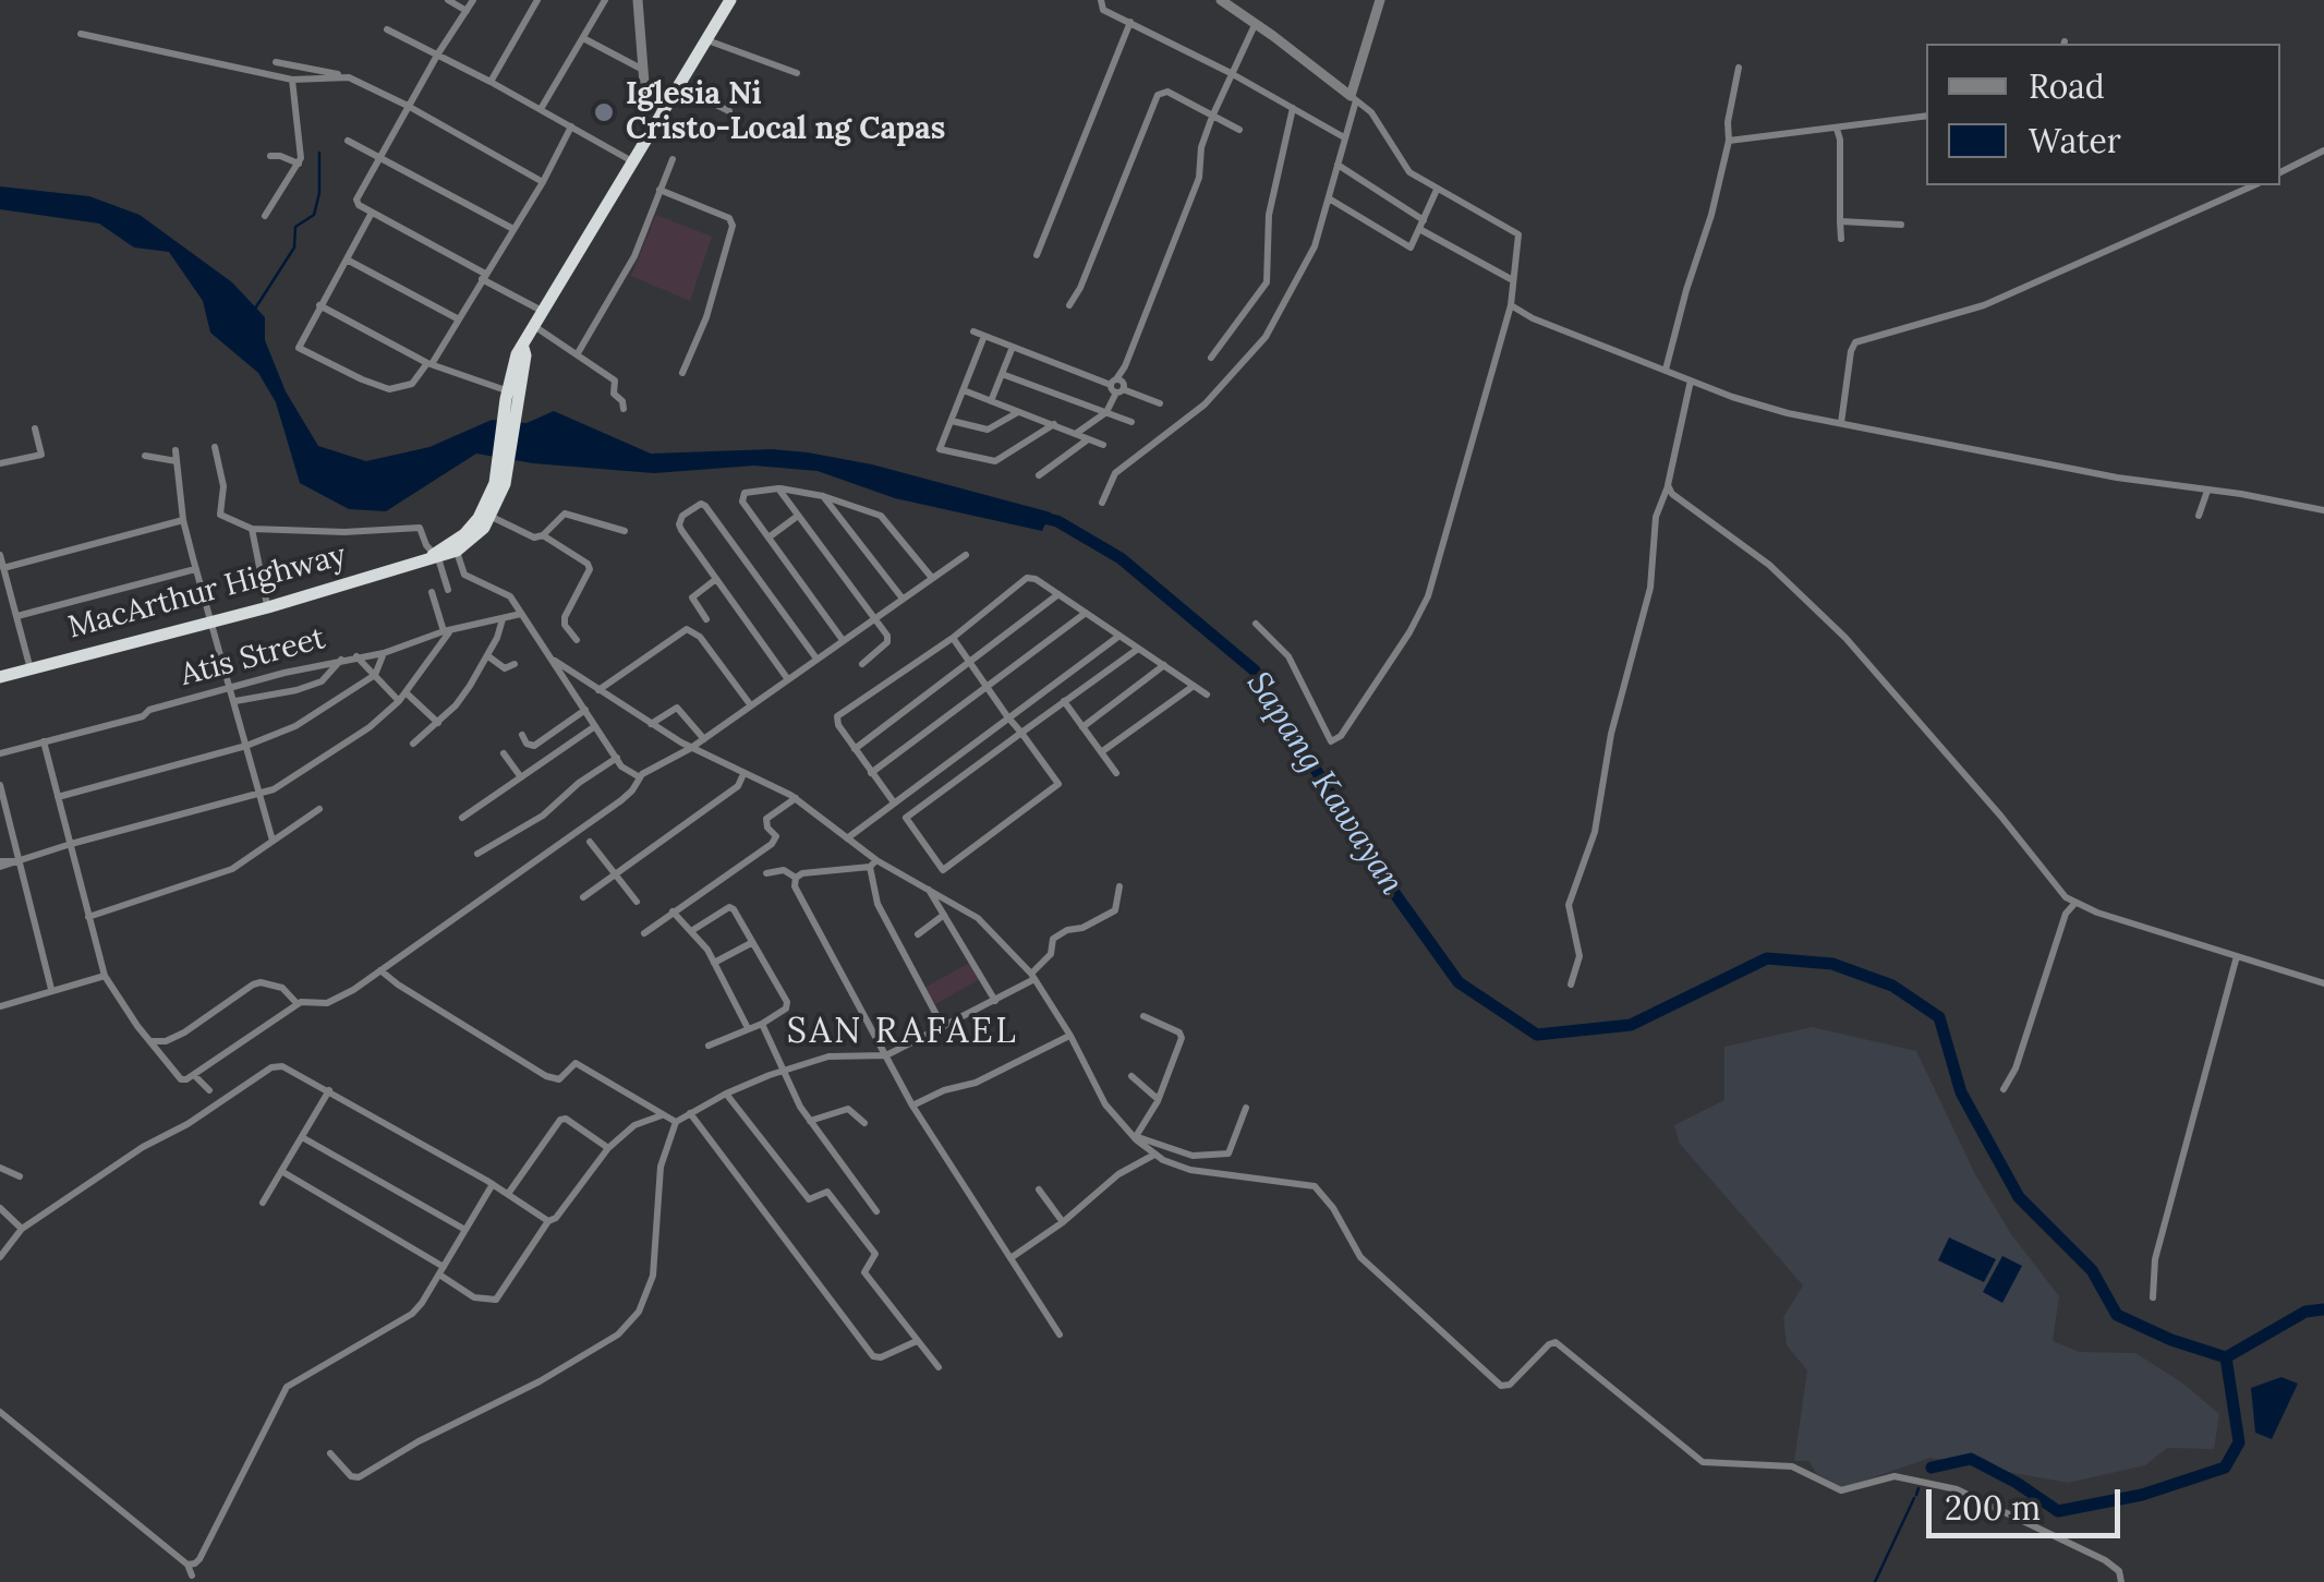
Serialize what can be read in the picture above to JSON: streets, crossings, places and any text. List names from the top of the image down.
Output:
{
  "streets": {
    "highway": ["MacArthur Highway"],
    "street": ["Atis Street"]
  },
  "districts": ["SAN RAFAEL"],
  "water": ["Sapang Kawayan"],
  "places": ["Iglesia Ni Cristo-Local ng Capas"],
  "legend": ["Road", "Water"],
  "scale_bar": "200 m"
}
